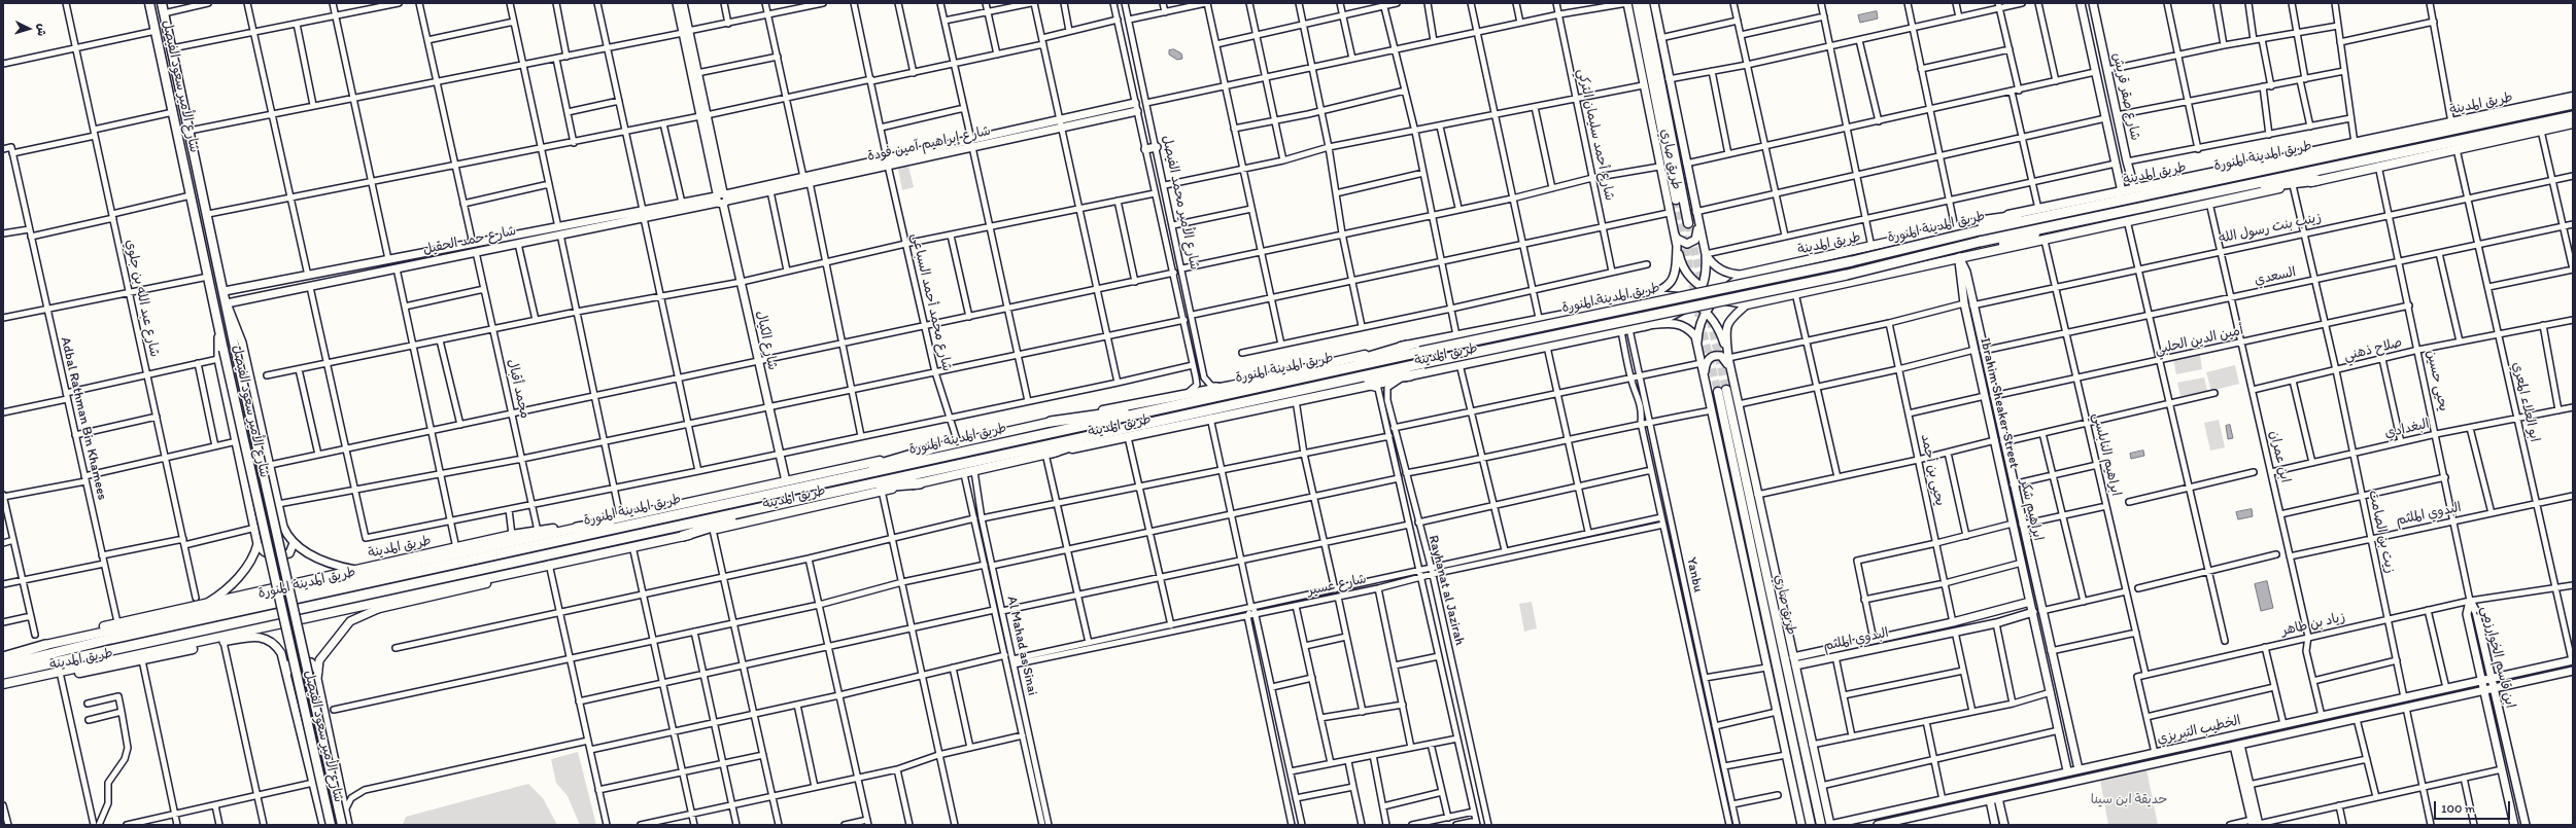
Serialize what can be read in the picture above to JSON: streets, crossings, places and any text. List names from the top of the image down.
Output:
{
  "streets": {
    "highway": ["طريق المدينة المنورة"],
    "main road": ["شارع الأمير سعود الفيصل", "طريق المدينة", "طريق صاري"],
    "street": [
      "شارع صقر قريش",
      "شارع أحمد سليمان التركي",
      "شارع إبراهيم آمين فودة",
      "شارع الأمير محمد الفيصل",
      "زينب بنت رسول الله",
      "شارع حمد الحقيل",
      "السعدي",
      "شارع عبد الله بن جلوي",
      "شارع محمد أحمد السباعى",
      "شارع الكيال",
      "أمين الدين الحلبي",
      "صلاح ذهني",
      "يحيى حسين",
      "محمد أقبال",
      "ابو العلاء المعري",
      "Ibrahim Sheaker Street",
      "Adbal Rathman Bin Khamees",
      "البغدادي",
      "ابراهيم النابلسي",
      "ابن عمران",
      "يحيى بن أحمد",
      "ابراهيم شكر",
      "البدوي الملثم",
      "زيت بن الصامت",
      "Yanbu",
      "شارع عسير",
      "Rayhanat al Jazirah",
      "زياد بن طاهر",
      "Al Mahad as Sinai",
      "ابن قاسم الخوارزمي",
      "الخطيب التبريزي"
    ]
  },
  "crossings": [
    ["شارع الأمير سعود الفيصل", "طريق المدينة"],
    ["شارع الأمير سعود الفيصل", "شارع حمد الحقيل"],
    ["شارع صقر قريش", "طريق المدينة"],
    ["طريق المدينة", "طريق المدينة المنورة"],
    ["طريق المدينة", "طريق صاري"],
    ["طريق المدينة", "شارع الأمير محمد الفيصل"],
    ["طريق المدينة", "شارع محمد أحمد السباعى"],
    ["طريق المدينة", "شارع الكيال"],
    ["طريق المدينة", "محمد أقبال"],
    ["طريق المدينة", "Adbal Rathman Bin Khamees"],
    ["طريق المدينة", "Yanbu"],
    ["طريق المدينة", "Rayhanat al Jazirah"],
    ["طريق المدينة", "Al Mahad as Sinai"],
    ["شارع إبراهيم آمين فودة", "شارع الأمير محمد الفيصل"],
    ["شارع إبراهيم آمين فودة", "شارع حمد الحقيل"],
    ["شارع إبراهيم آمين فودة", "شارع محمد أحمد السباعى"],
    ["شارع إبراهيم آمين فودة", "شارع الكيال"],
    ["زينب بنت رسول الله", "يحيى حسين"],
    ["زينب بنت رسول الله", "ابو العلاء المعري"],
    ["زينب بنت رسول الله", "ابراهيم النابلسي"],
    ["زينب بنت رسول الله", "ابن عمران"],
    ["زينب بنت رسول الله", "ابراهيم شكر"],
    ["زينب بنت رسول الله", "زيت بن الصامت"],
    ["شارع حمد الحقيل", "شارع الكيال"],
    ["شارع حمد الحقيل", "محمد أقبال"],
    ["السعدي", "يحيى حسين"],
    ["السعدي", "ابو العلاء المعري"],
    ["السعدي", "ابراهيم النابلسي"],
    ["السعدي", "ابن عمران"],
    ["السعدي", "ابراهيم شكر"],
    ["السعدي", "زيت بن الصامت"],
    ["أمين الدين الحلبي", "يحيى حسين"],
    ["أمين الدين الحلبي", "ابراهيم النابلسي"],
    ["أمين الدين الحلبي", "ابن عمران"],
    ["أمين الدين الحلبي", "ابراهيم شكر"],
    ["أمين الدين الحلبي", "زيت بن الصامت"],
    ["صلاح ذهني", "يحيى حسين"],
    ["صلاح ذهني", "ابو العلاء المعري"],
    ["صلاح ذهني", "ابن عمران"],
    ["صلاح ذهني", "زيت بن الصامت"],
    ["يحيى حسين", "البغدادي"],
    ["يحيى حسين", "البدوي الملثم"],
    ["يحيى حسين", "زياد بن طاهر"],
    ["يحيى حسين", "ابن قاسم الخوارزمي"],
    ["ابو العلاء المعري", "البغدادي"],
    ["ابو العلاء المعري", "البدوي الملثم"],
    ["ابو العلاء المعري", "زياد بن طاهر"],
    ["ابو العلاء المعري", "الخطيب التبريزي"],
    ["Ibrahim Sheaker Street", "ابراهيم شكر"],
    ["Ibrahim Sheaker Street", "البدوي الملثم"],
    ["Ibrahim Sheaker Street", "الخطيب التبريزي"],
    ["البغدادي", "ابن عمران"],
    ["البغدادي", "زيت بن الصامت"],
    ["ابراهيم النابلسي", "زياد بن طاهر"],
    ["ابن عمران", "البدوي الملثم"],
    ["ابن عمران", "زياد بن طاهر"],
    ["ابن عمران", "الخطيب التبريزي"],
    ["يحيى بن أحمد", "البدوي الملثم"],
    ["ابراهيم شكر", "الخطيب التبريزي"],
    ["البدوي الملثم", "زيت بن الصامت"],
    ["زيت بن الصامت", "زياد بن طاهر"],
    ["زيت بن الصامت", "الخطيب التبريزي"],
    ["Yanbu", "شارع عسير"],
    ["شارع عسير", "Rayhanat al Jazirah"],
    ["شارع عسير", "Al Mahad as Sinai"],
    ["زياد بن طاهر", "ابن قاسم الخوارزمي"],
    ["ابن قاسم الخوارزمي", "الخطيب التبريزي"]
  ],
  "parks": ["حديقة ابن سينا"],
  "scale_bar": "100 m",
  "north": "right"
}
